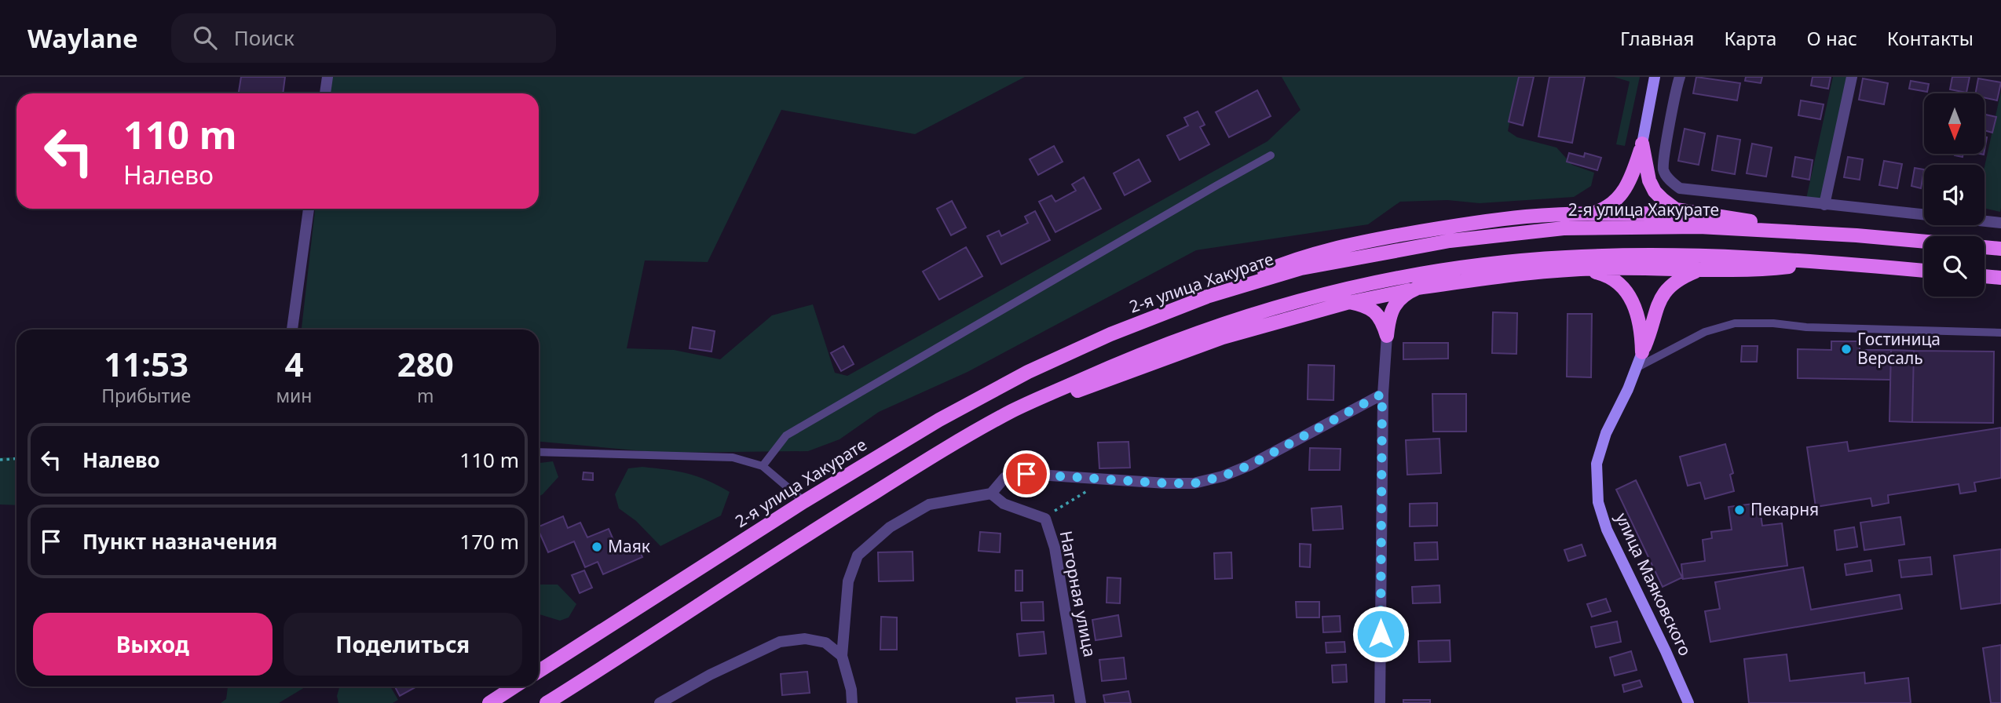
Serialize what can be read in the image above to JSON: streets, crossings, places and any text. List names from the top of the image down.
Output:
{
  "streets": {
    "main road": ["2-я улица Хакурате", "улица Маяковского"],
    "street": ["Нагорная улица"]
  },
  "places": ["Гостиница Версаль", "Пекарня", "Маяк"],
  "north": "bottom",
  "page": {
    "header": "Waylane",
    "search": "Поиск",
    "nav": [
      "Главная",
      "Карта",
      "О нас",
      "Контакты"
    ],
    "turn": ["110 m", "Налево"],
    "eta": [
      "11:53",
      "Прибытие",
      "4",
      "мин",
      "280",
      "m"
    ],
    "list": [
      {
        "name": "Налево",
        "value": "110 m"
      },
      {
        "name": "Пункт назначения",
        "value": "170 m"
      }
    ],
    "buttons": ["Выход", "Поделиться"]
  }
}
